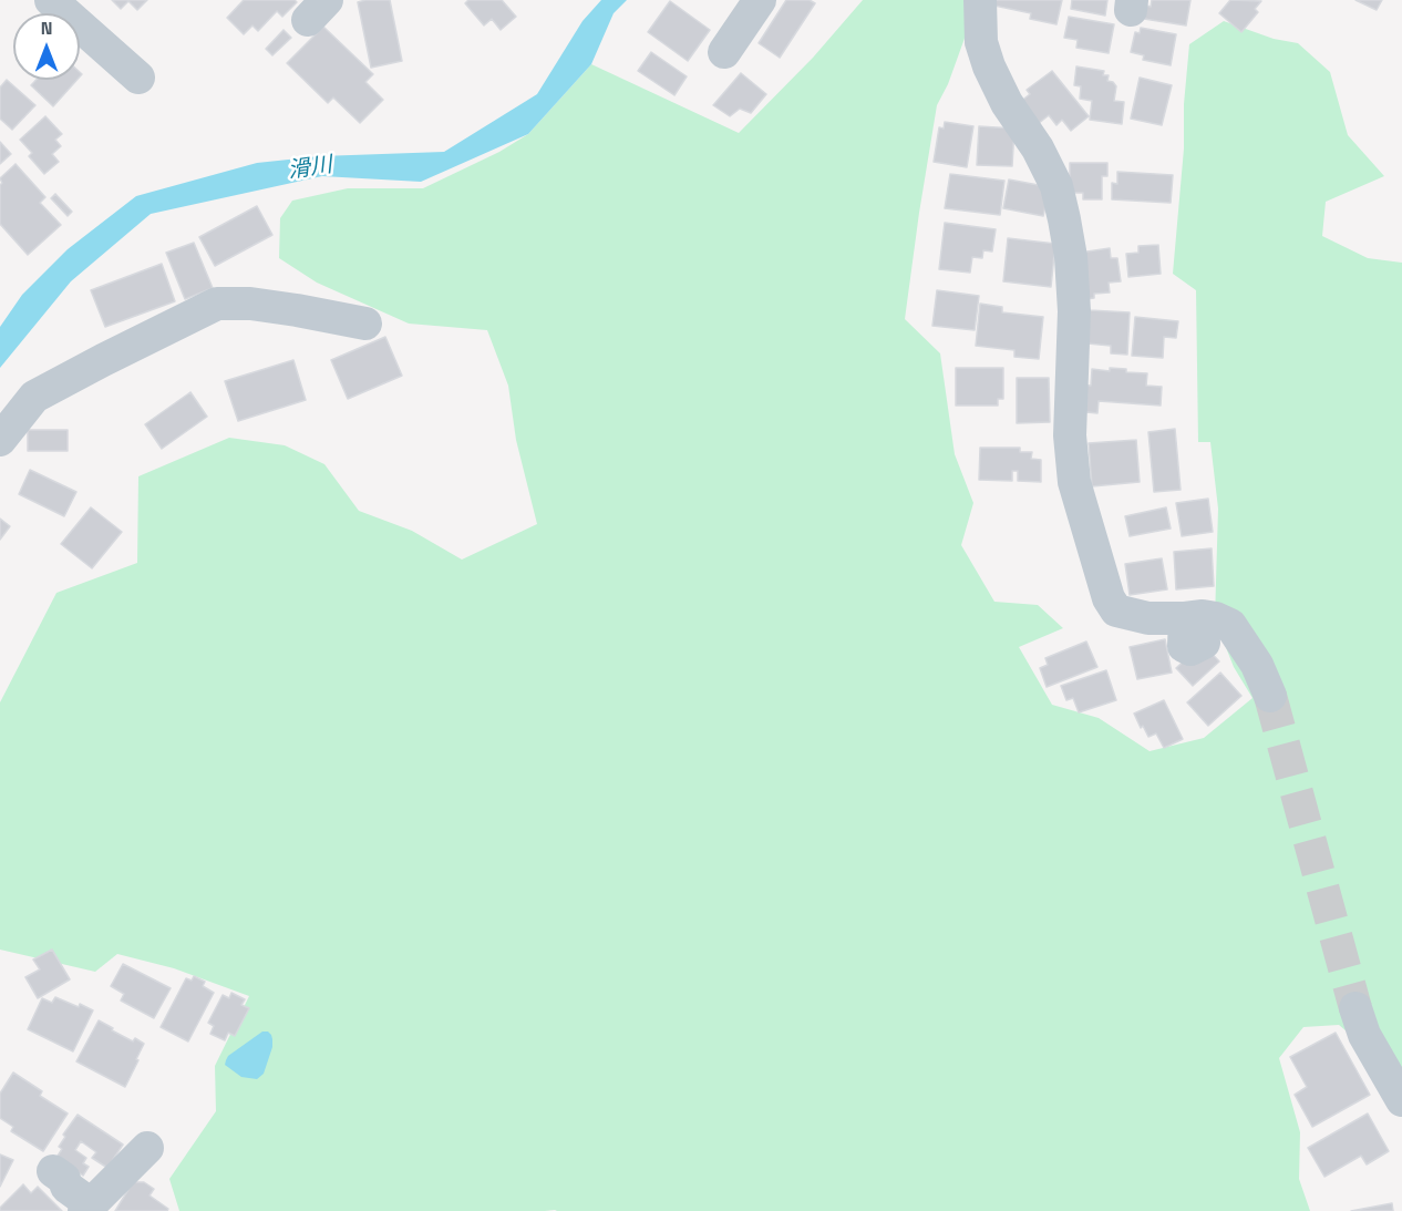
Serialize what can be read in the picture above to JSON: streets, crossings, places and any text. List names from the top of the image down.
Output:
{
  "water": ["滑川"],
  "north": "top"
}
